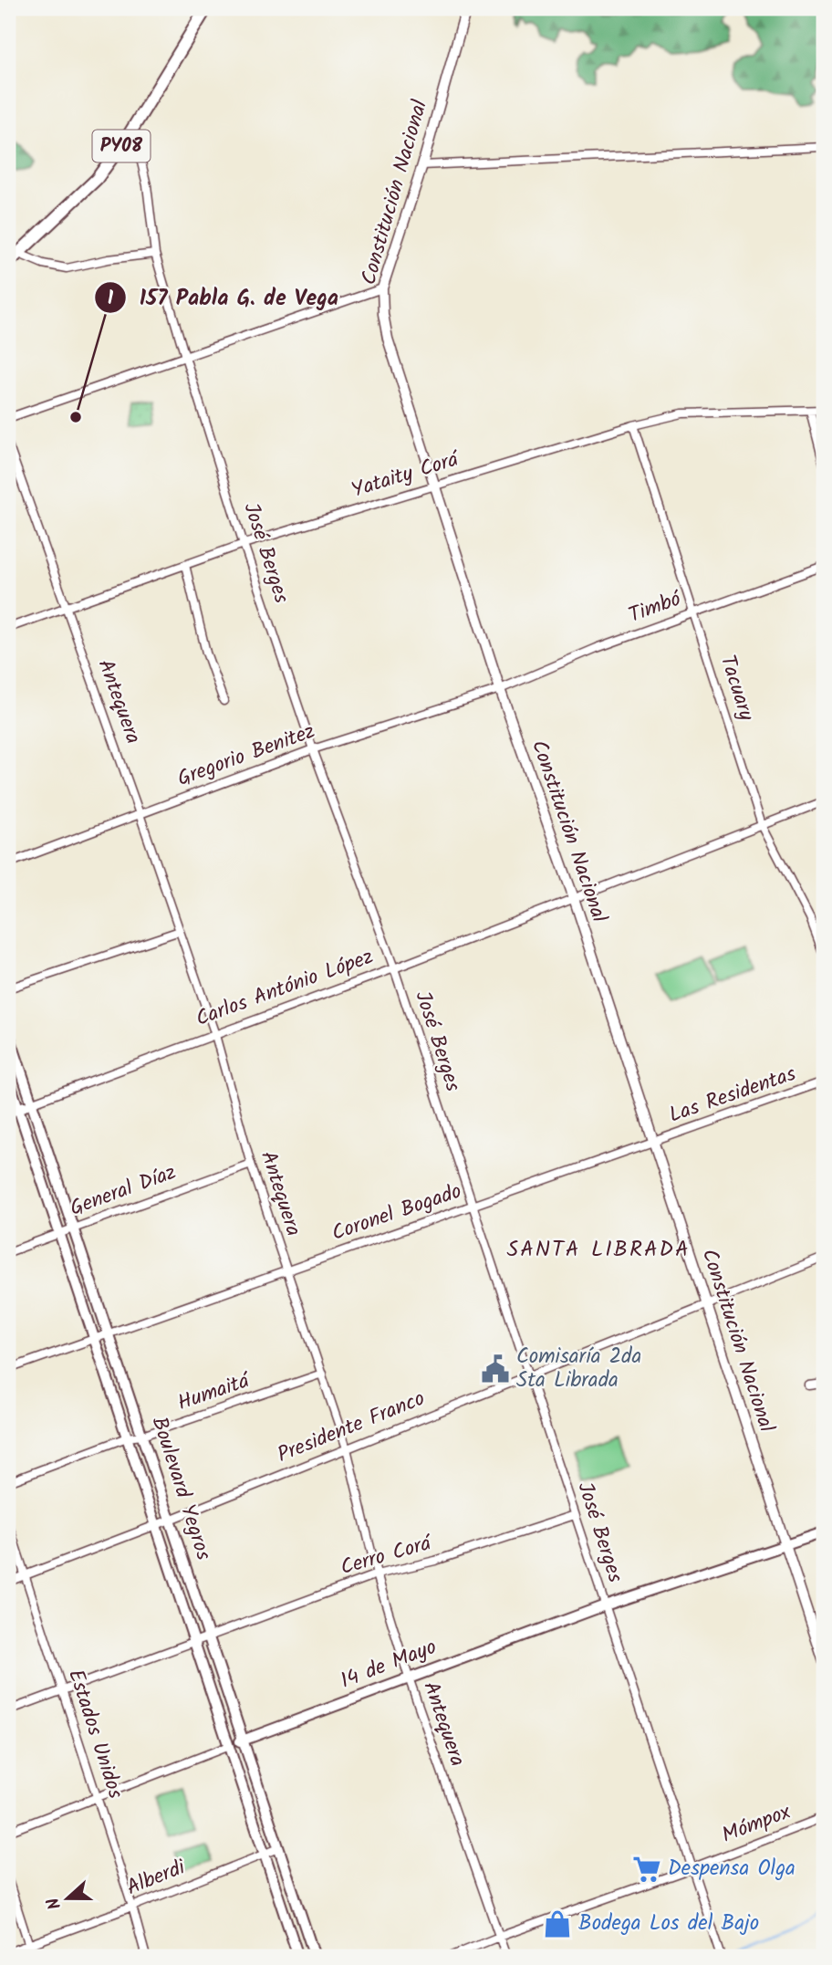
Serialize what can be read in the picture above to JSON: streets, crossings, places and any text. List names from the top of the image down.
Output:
{
  "streets": {
    "highway": ["PY08"],
    "main road": ["Carlos António López", "Boulevard Yegros", "14 de Mayo"],
    "street": [
      "Constitución Nacional",
      "Yataity Corá",
      "José Berges",
      "Timbó",
      "Tacuary",
      "Antequera",
      "Gregorio Benitez",
      "Las Residentas",
      "General Díaz",
      "Coronel Bogado",
      "Humaitá",
      "Presidente Franco",
      "Cerro Corá",
      "Estados Unidos",
      "Mómpox",
      "Alberdi"
    ]
  },
  "crossings": [
    ["PY08", "José Berges"],
    ["Constitución Nacional", "Yataity Corá"],
    ["Constitución Nacional", "Timbó"],
    ["Constitución Nacional", "Gregorio Benitez"],
    ["Constitución Nacional", "Carlos António López"],
    ["Constitución Nacional", "Las Residentas"],
    ["Constitución Nacional", "Coronel Bogado"],
    ["Constitución Nacional", "Presidente Franco"],
    ["Constitución Nacional", "14 de Mayo"],
    ["Yataity Corá", "José Berges"],
    ["Yataity Corá", "Tacuary"],
    ["Yataity Corá", "Antequera"],
    ["José Berges", "Gregorio Benitez"],
    ["José Berges", "Carlos António López"],
    ["José Berges", "Coronel Bogado"],
    ["José Berges", "Presidente Franco"],
    ["José Berges", "Cerro Corá"],
    ["José Berges", "14 de Mayo"],
    ["José Berges", "Mómpox"],
    ["Timbó", "Tacuary"],
    ["Timbó", "Gregorio Benitez"],
    ["Tacuary", "Carlos António López"],
    ["Antequera", "Gregorio Benitez"],
    ["Antequera", "Carlos António López"],
    ["Antequera", "General Díaz"],
    ["Antequera", "Coronel Bogado"],
    ["Antequera", "Humaitá"],
    ["Antequera", "Presidente Franco"],
    ["Antequera", "Cerro Corá"],
    ["Antequera", "14 de Mayo"],
    ["Antequera", "Mómpox"],
    ["Carlos António López", "Boulevard Yegros"],
    ["Las Residentas", "Coronel Bogado"],
    ["General Díaz", "Boulevard Yegros"],
    ["Coronel Bogado", "Boulevard Yegros"],
    ["Humaitá", "Boulevard Yegros"],
    ["Presidente Franco", "Boulevard Yegros"],
    ["Presidente Franco", "Estados Unidos"],
    ["Boulevard Yegros", "Cerro Corá"],
    ["Boulevard Yegros", "14 de Mayo"],
    ["Boulevard Yegros", "Alberdi"],
    ["Cerro Corá", "Estados Unidos"],
    ["14 de Mayo", "Estados Unidos"],
    ["Estados Unidos", "Alberdi"]
  ],
  "districts": ["SANTA LIBRADA"],
  "places": {
    "other": ["157 Pabla G. de Vega"],
    "public building": ["Comisaría 2da Sta Librada"],
    "supermarket": ["Despensa Olga"],
    "shop": ["Bodega Los del Bajo"]
  },
  "north": "left"
}
